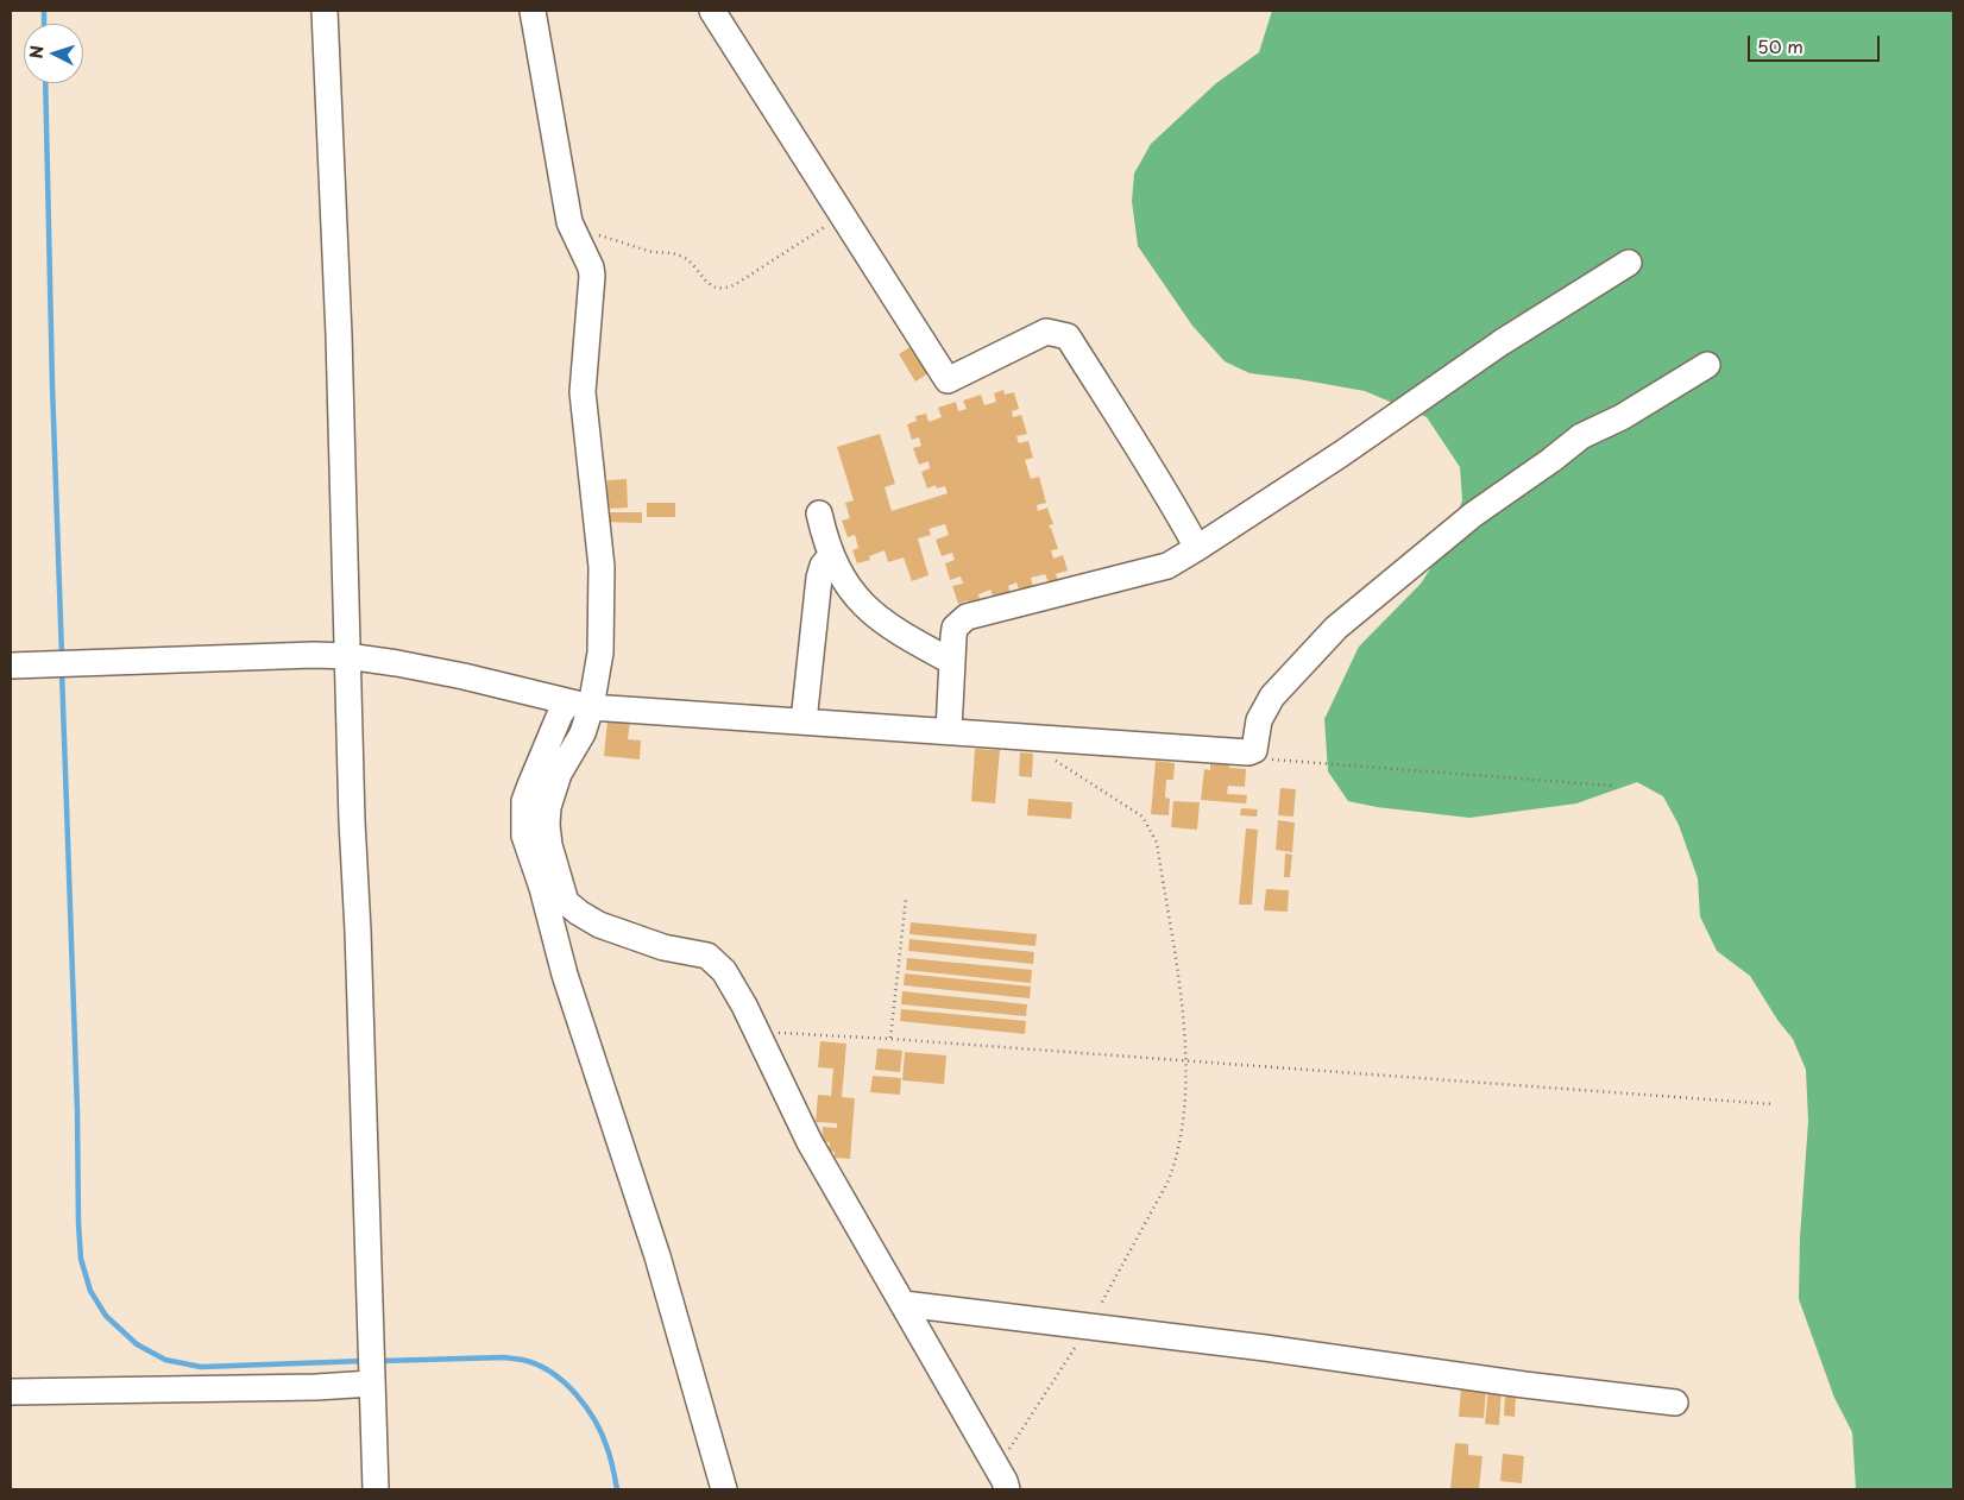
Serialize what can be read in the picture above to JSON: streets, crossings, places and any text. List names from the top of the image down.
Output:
{
  "scale_bar": "50 m",
  "north": "left"
}
